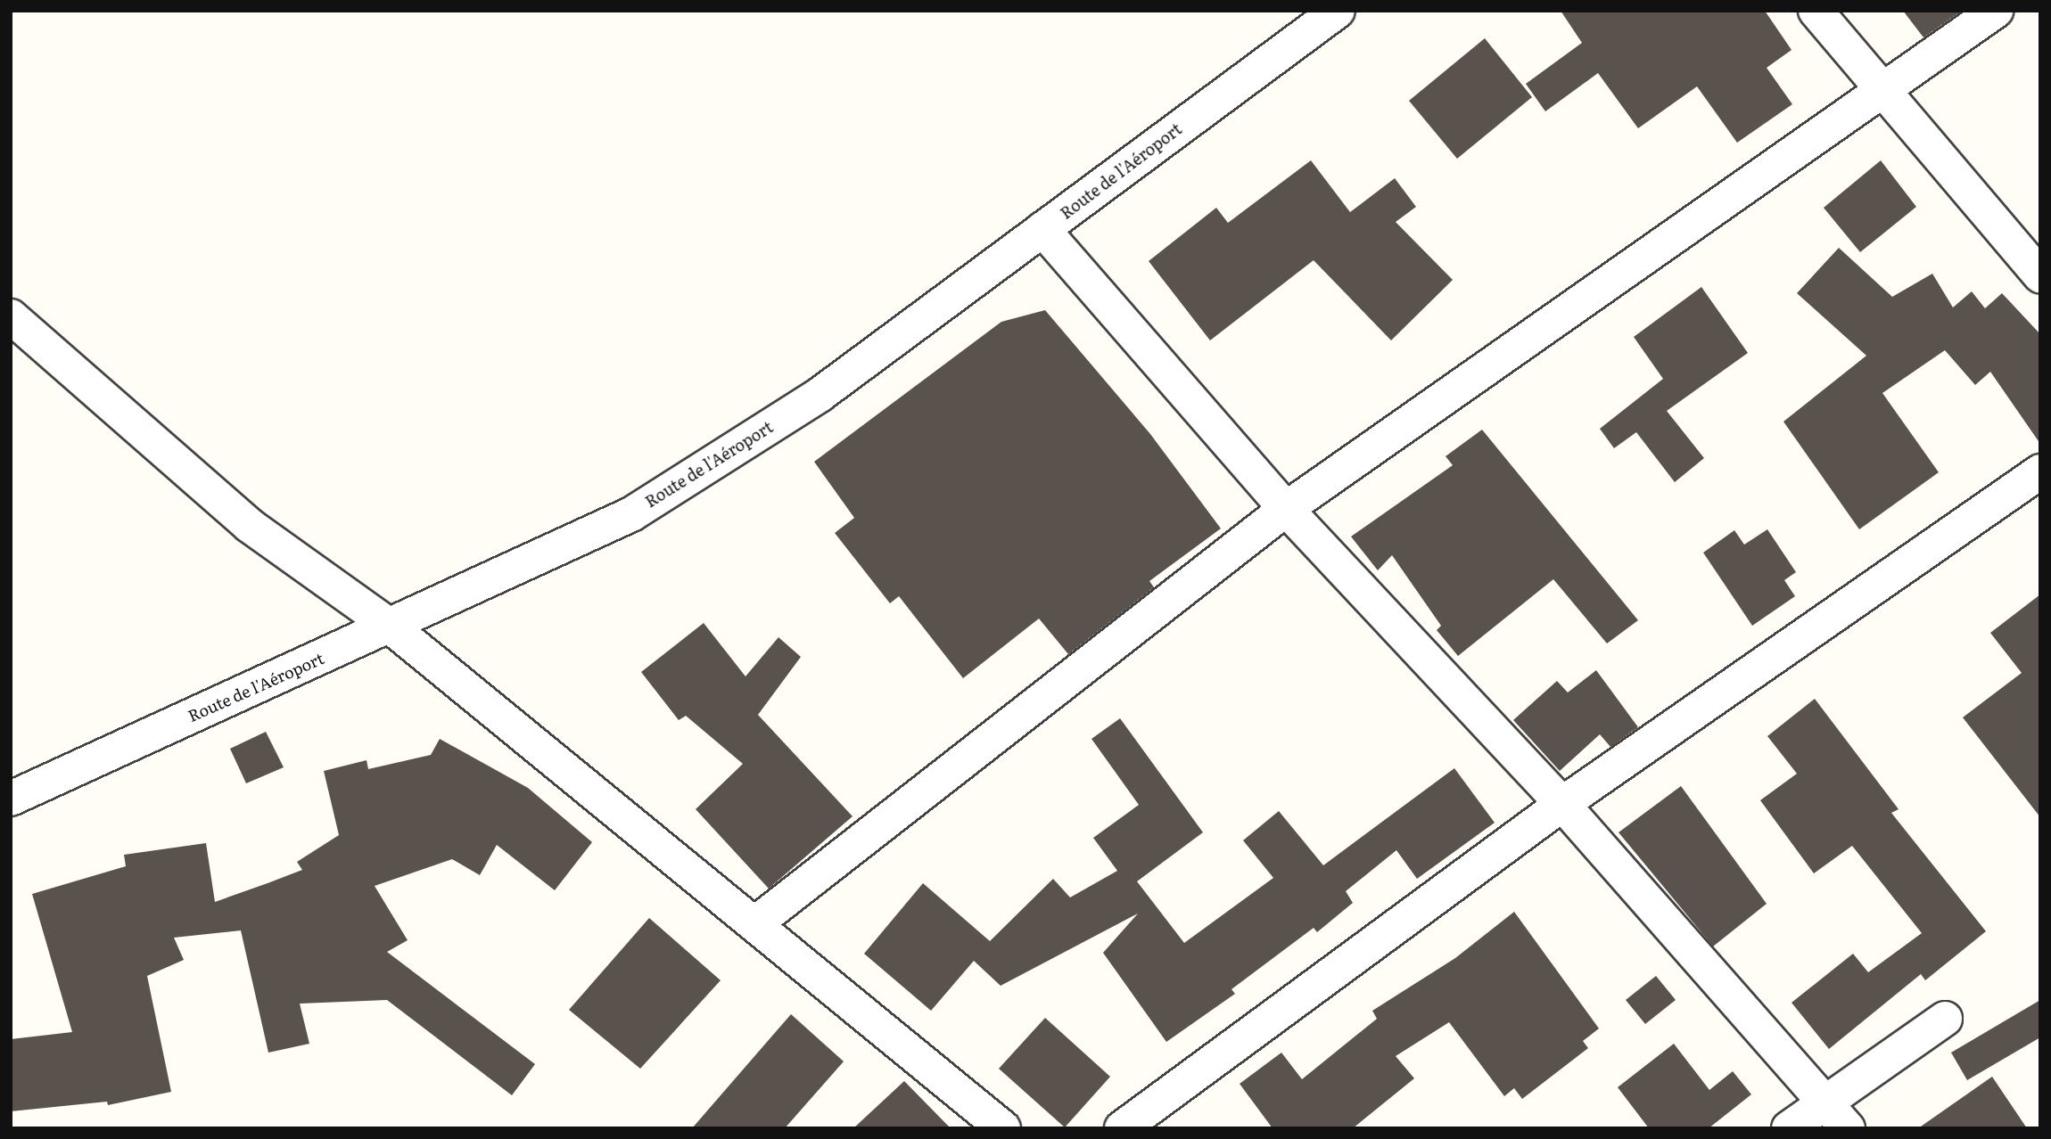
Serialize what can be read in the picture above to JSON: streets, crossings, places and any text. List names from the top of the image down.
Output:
{
  "streets": {
    "street": ["Route de l'Aéroport"]
  }
}
